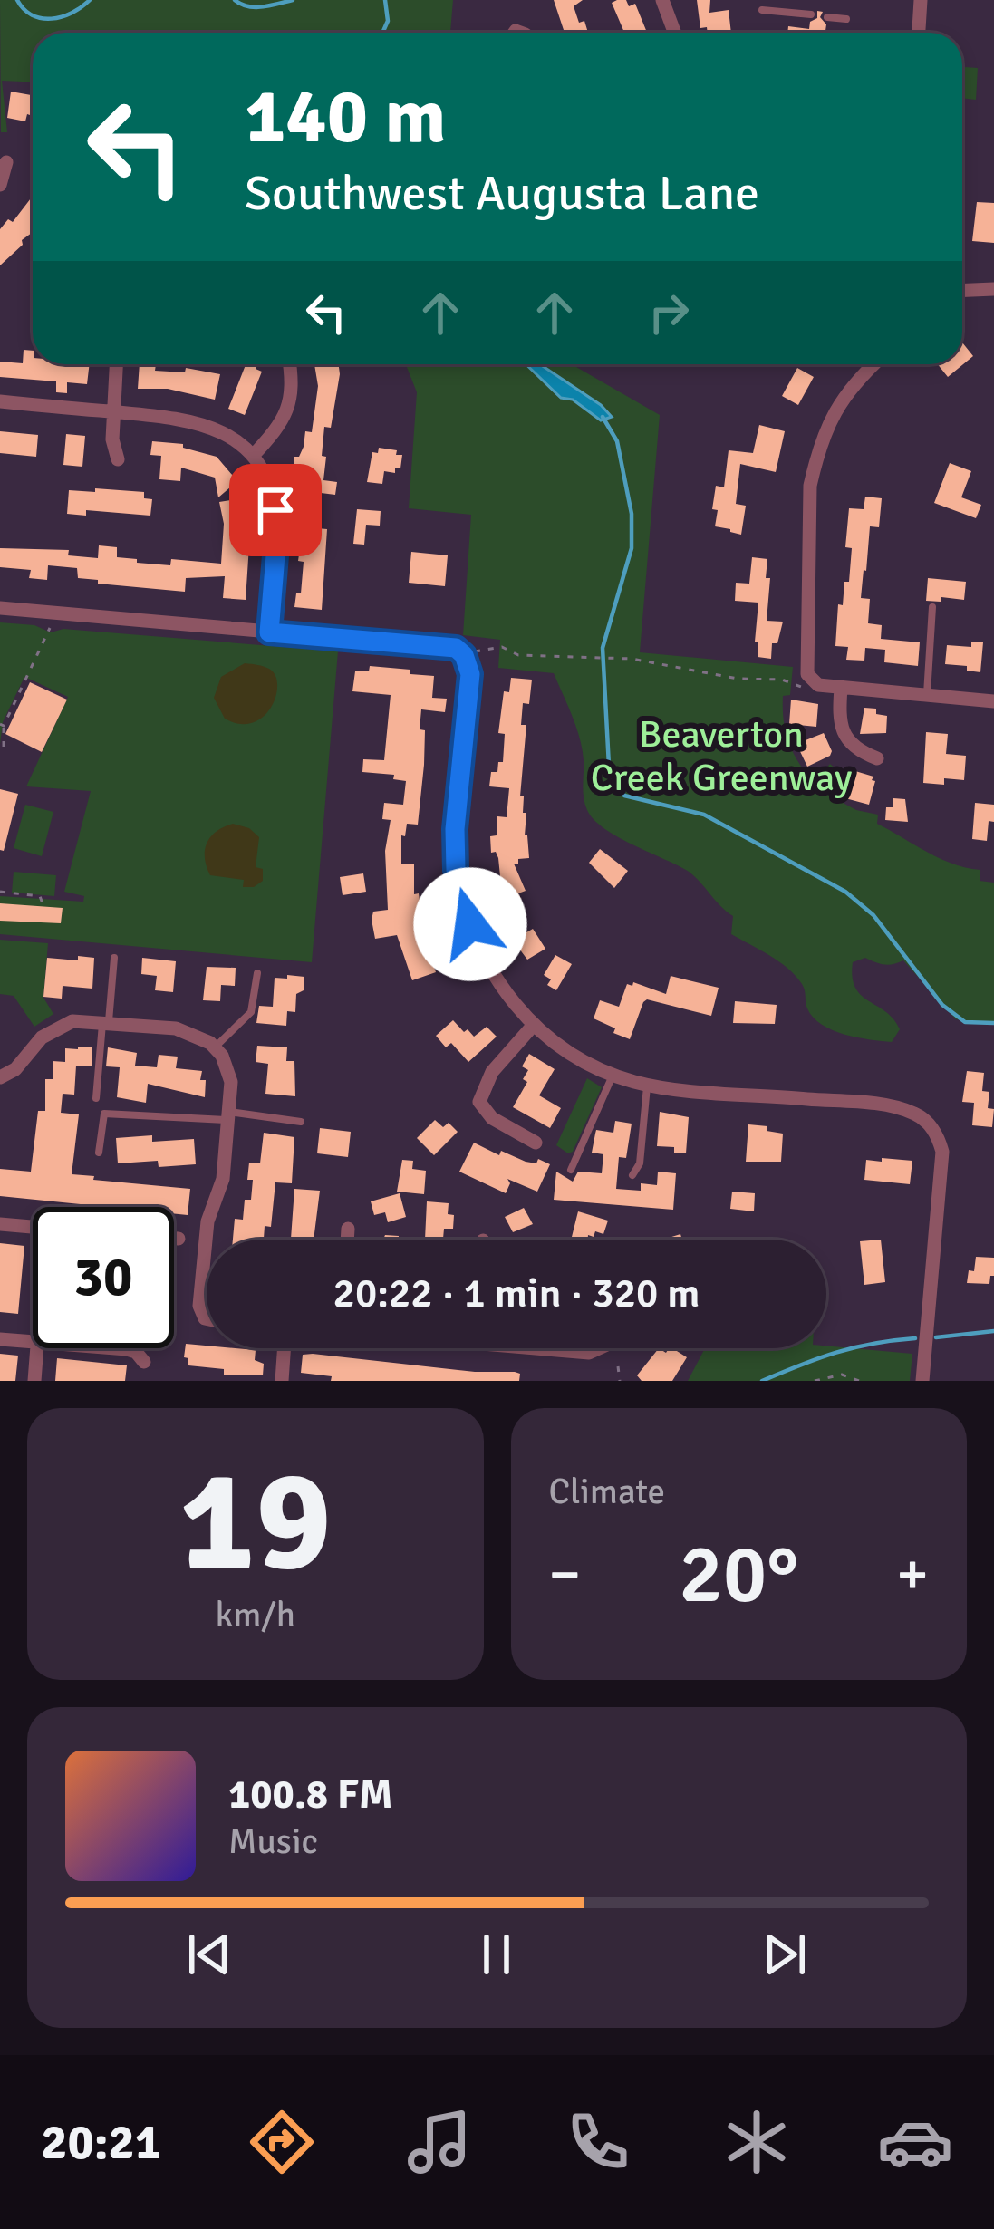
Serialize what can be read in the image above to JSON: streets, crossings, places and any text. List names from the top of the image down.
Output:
{
  "parks": ["Beaverton Creek Greenway"],
  "page": {
    "turn": ["140 m", "Southwest Augusta Lane"],
    "limit": "30",
    "trip": "20:22 · 1 min · 320 m",
    "tile": [
      ["19", "km/h"],
      "Climate"
    ],
    "heat": ["−", "20°", "+"],
    "song": ["100.8 FM", "Music"],
    "tabs": "20:21"
  }
}
